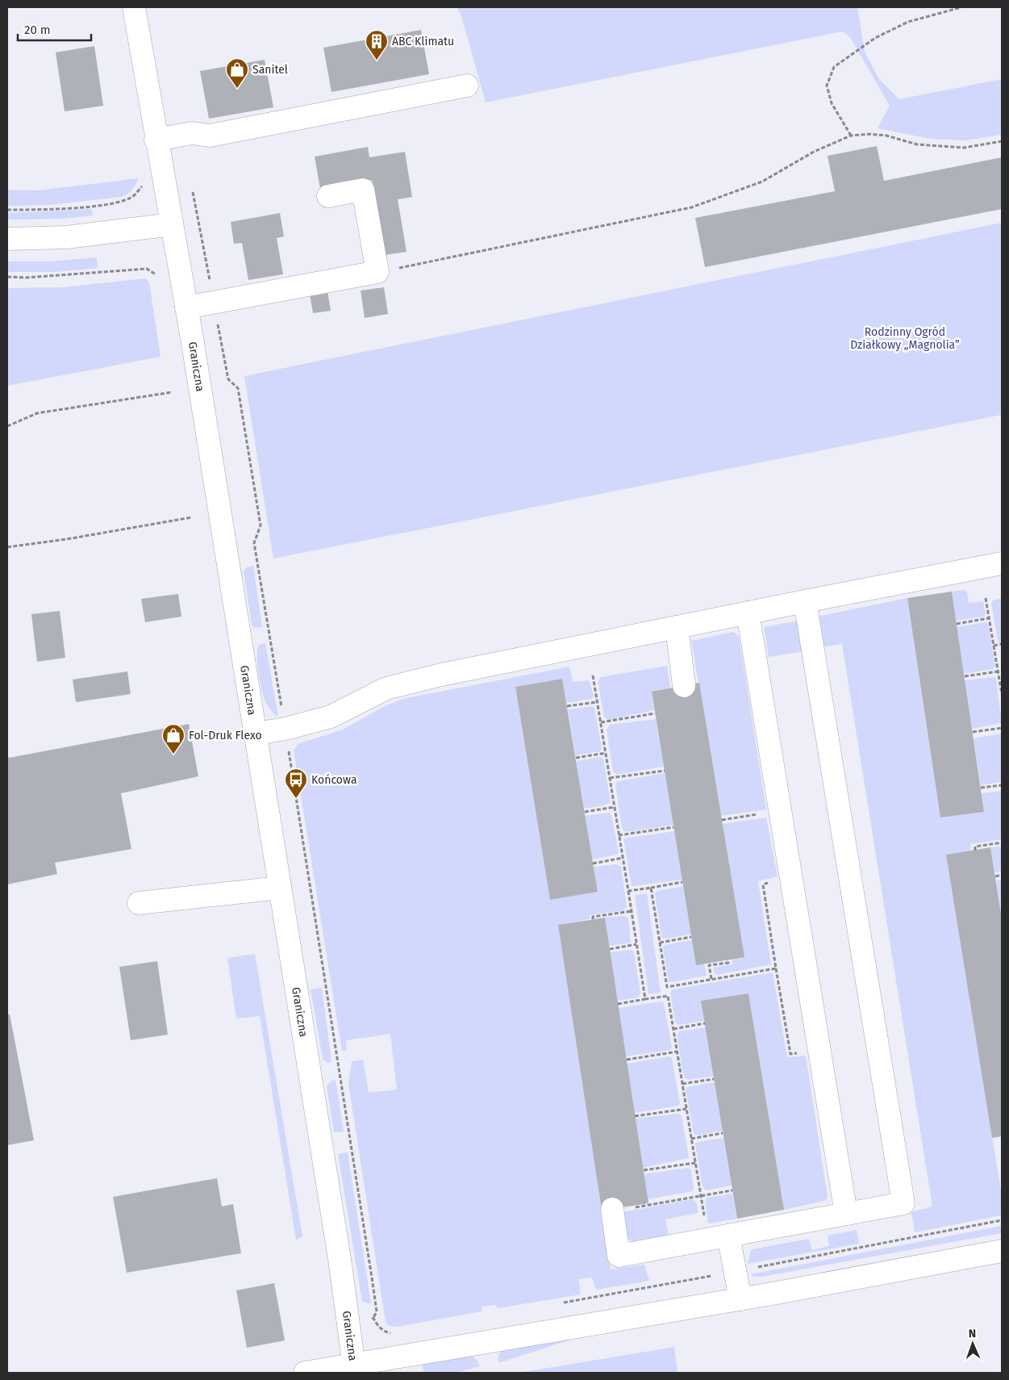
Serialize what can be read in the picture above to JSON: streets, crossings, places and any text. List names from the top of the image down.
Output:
{
  "streets": {
    "street": ["Graniczna"]
  },
  "parks": ["Rodzinny Ogród Działkowy „Magnolia”"],
  "places": {
    "building": ["ABC Klimatu"],
    "shop": ["Sanitel", "Fol-Druk Flexo"],
    "bus stop": ["Końcowa"]
  },
  "scale_bar": "20 m",
  "north": "top"
}
